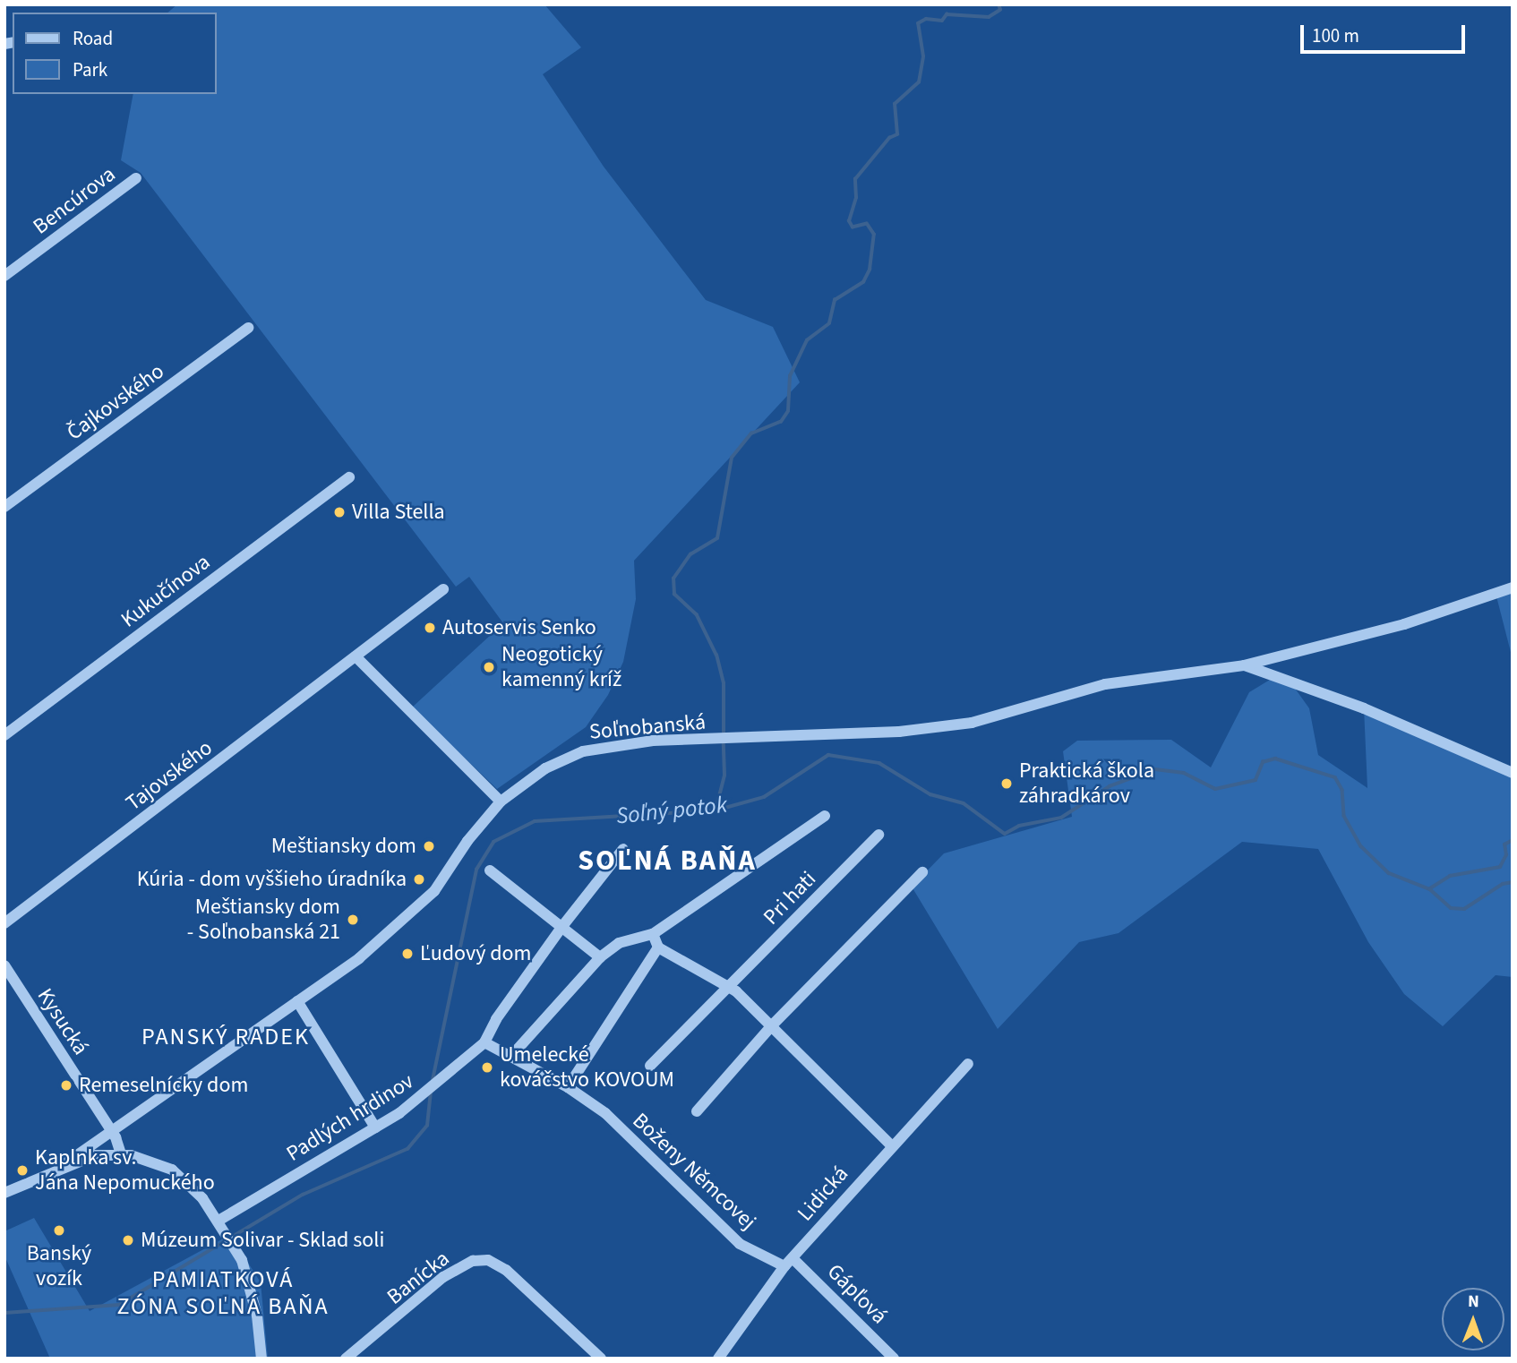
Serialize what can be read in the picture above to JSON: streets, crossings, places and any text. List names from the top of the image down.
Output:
{
  "streets": {
    "street": [
      "Bencúrova",
      "Čajkovského",
      "Kukučínova",
      "Soľnobanská",
      "Tajovského",
      "Pri hati",
      "Kysucká",
      "Padlých hrdinov",
      "Boženy Němcovej",
      "Lidická",
      "Banícka",
      "Gápľová"
    ]
  },
  "crossings": [
    ["Soľnobanská", "Kysucká"],
    ["Pri hati", "Boženy Němcovej"],
    ["Padlých hrdinov", "Boženy Němcovej"],
    ["Boženy Němcovej", "Lidická"],
    ["Boženy Němcovej", "Gápľová"],
    ["Lidická", "Gápľová"]
  ],
  "districts": ["SOĽNÁ BAŇA", "PANSKÝ RADEK", "PAMIATKOVÁ ZÓNA SOĽNÁ BAŇA"],
  "water": ["Soľný potok"],
  "places": [
    "Villa Stella",
    "Autoservis Senko",
    "Neogotický kamenný kríž",
    "Praktická škola záhradkárov",
    "Meštiansky dom",
    "Kúria - dom vyššieho úradníka",
    "Meštiansky dom - Soľnobanská 21",
    "Ľudový dom",
    "Umelecké kováčstvo KOVOUM",
    "Remeselnícky dom",
    "Kaplnka sv. Jána Nepomuckého",
    "Banský vozík",
    "Múzeum Solivar - Sklad soli"
  ],
  "legend": ["Road", "Park"],
  "scale_bar": "100 m",
  "north": "top"
}
